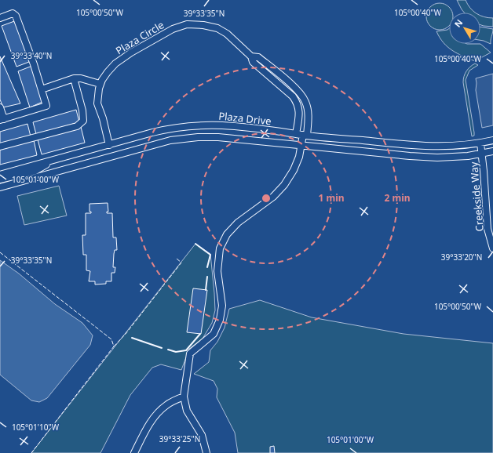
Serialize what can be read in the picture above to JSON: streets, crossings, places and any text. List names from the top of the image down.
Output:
{
  "streets": {
    "street": ["Plaza Circle", "Plaza Drive", "Creekside Way"]
  },
  "crossings": [
    ["Plaza Circle", "Plaza Drive"],
    ["Plaza Drive", "Creekside Way"]
  ],
  "north": "top left",
  "coordinates": [
    "105°00'50\"W",
    "105°00'40\"W",
    "39°33'35\"N",
    "39°33'40\"N",
    "105°01'00\"W",
    "39°33'20\"N",
    "105°01'10\"W",
    "39°33'25\"N"
  ],
  "rings": ["1 min", "2 min"]
}
